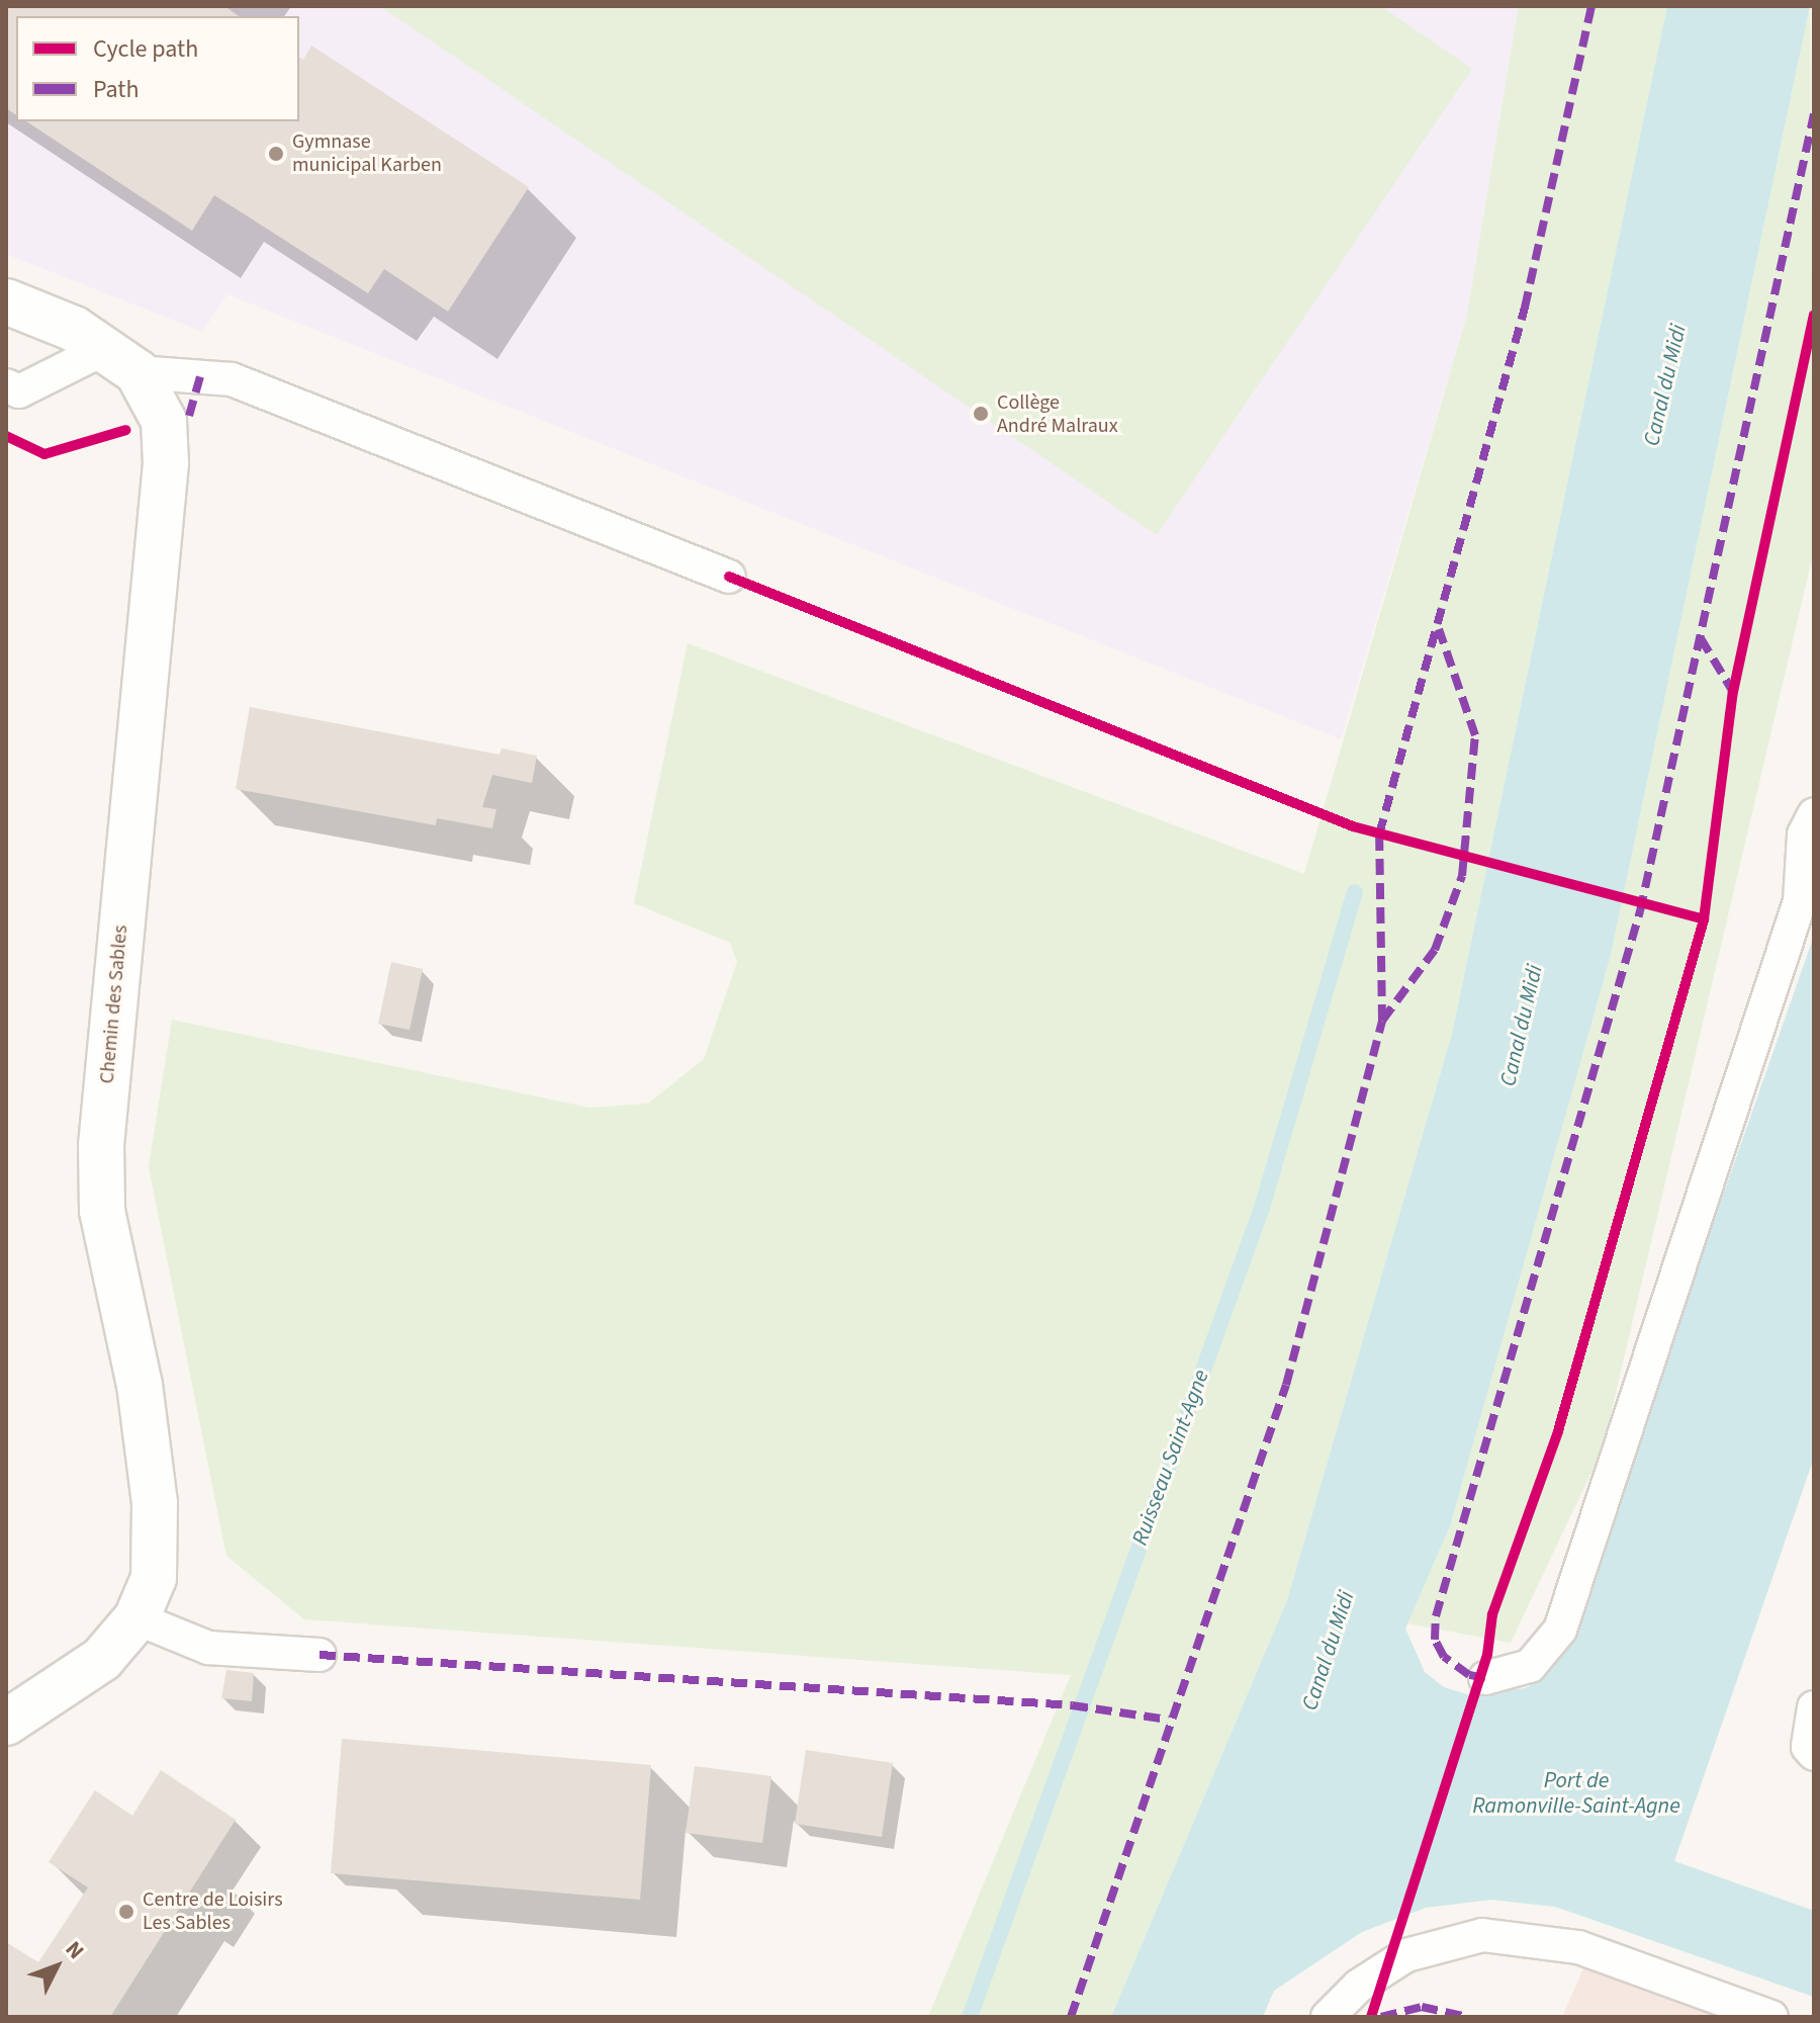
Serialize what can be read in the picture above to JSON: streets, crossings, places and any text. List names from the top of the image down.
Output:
{
  "streets": {
    "street": ["Chemin des Sables"]
  },
  "water": ["Canal du Midi", "Ruisseau Saint-Agne", "Port de Ramonville-Saint-Agne"],
  "places": ["Gymnase municipal Karben", "Collège André Malraux", "Centre de Loisirs Les Sables"],
  "legend": ["Cycle path", "Path"],
  "north": "top right"
}
